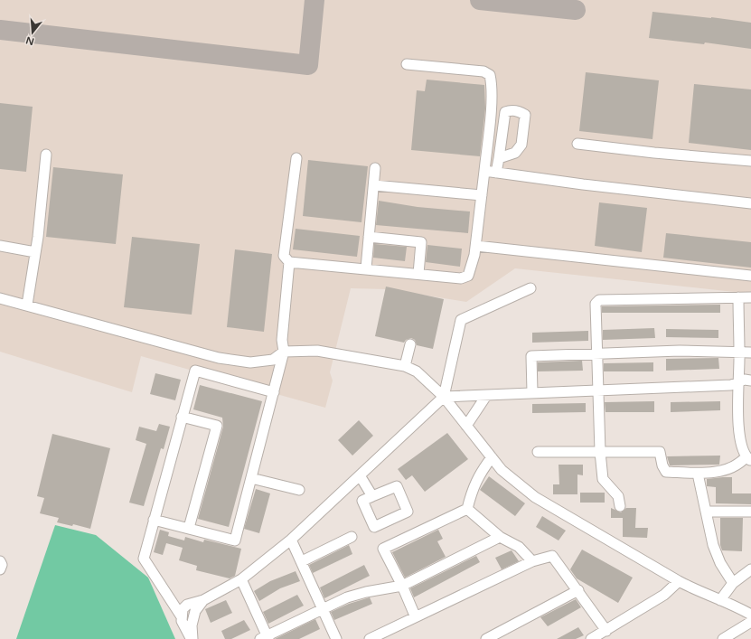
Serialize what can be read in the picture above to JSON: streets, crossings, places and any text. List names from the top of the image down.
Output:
{
  "north": "bottom"
}
